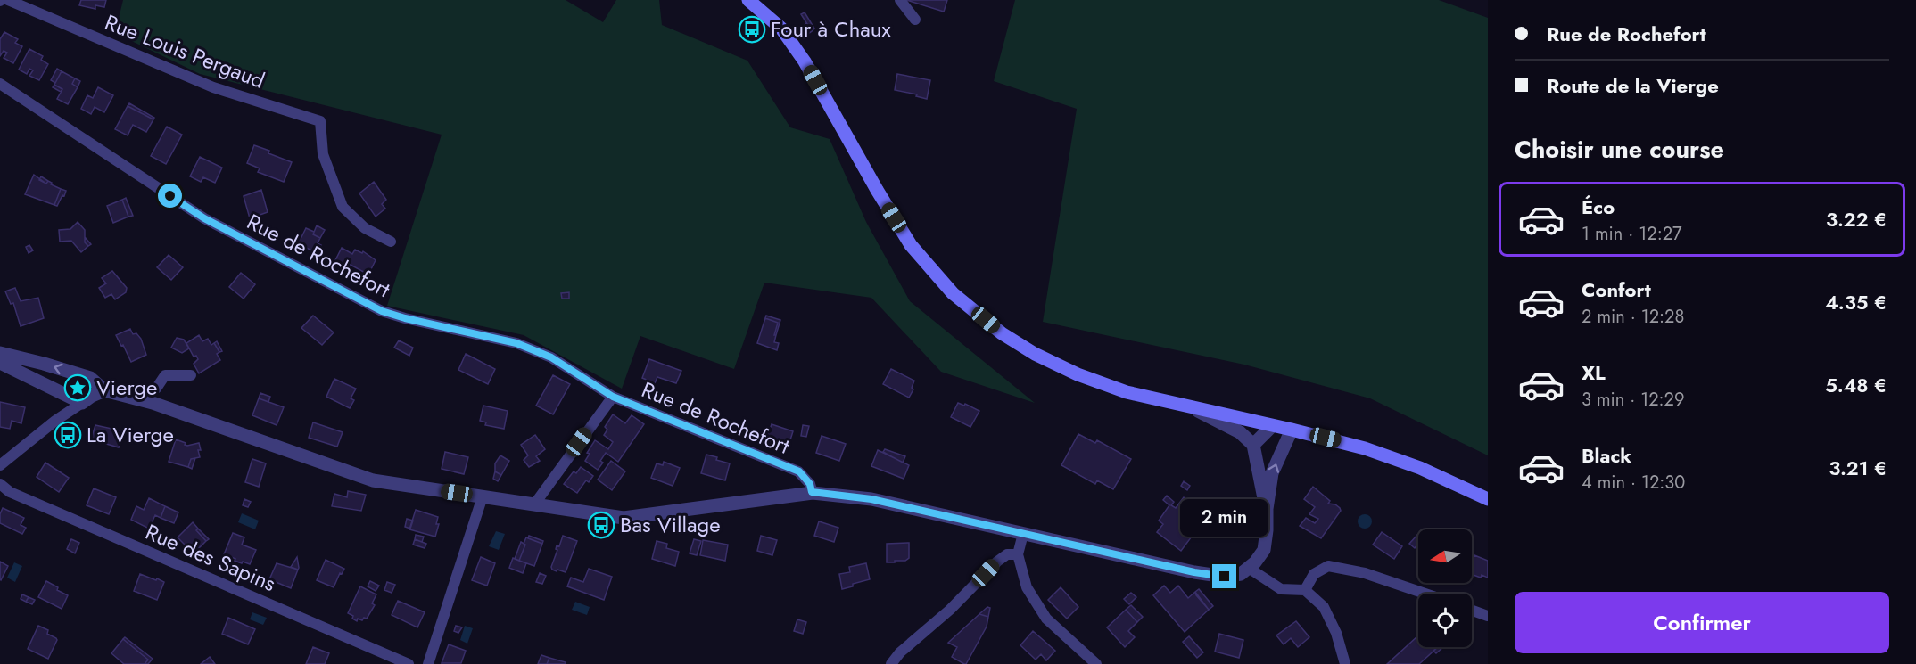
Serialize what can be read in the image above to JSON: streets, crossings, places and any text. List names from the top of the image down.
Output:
{
  "streets": {
    "street": ["Rue Louis Pergaud", "Rue de Rochefort", "Rue des Sapins"]
  },
  "places": {
    "bus stop": ["Four à Chaux", "La Vierge", "Bas Village"],
    "place": ["Vierge"]
  },
  "north": "left",
  "page": {
    "banner": ["Rue de Rochefort", "Route de la Vierge"],
    "heading": "Choisir une course",
    "list": [
      {
        "name": "Éco",
        "note": "1 min · 12:27",
        "value": "3.22 €"
      },
      {
        "name": "Confort",
        "note": "2 min · 12:28",
        "value": "4.35 €"
      },
      {
        "name": "XL",
        "note": "3 min · 12:29",
        "value": "5.48 €"
      },
      {
        "name": "Black",
        "note": "4 min · 12:30",
        "value": "3.21 €"
      }
    ],
    "bubble": "2 min",
    "buttons": "Confirmer"
  }
}
